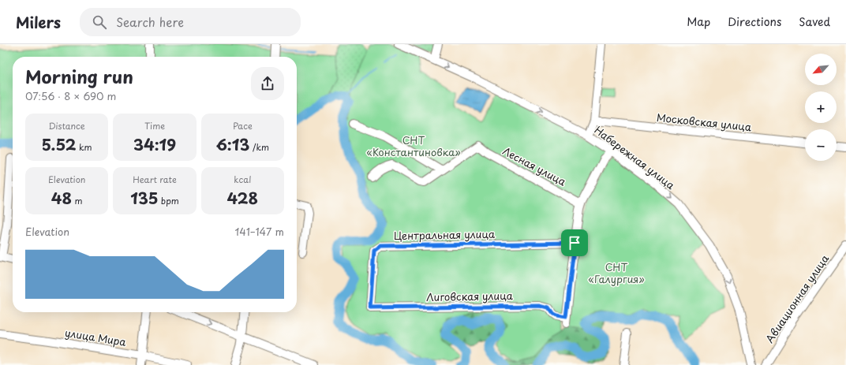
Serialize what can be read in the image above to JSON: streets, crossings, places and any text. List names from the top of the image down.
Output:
{
  "streets": {
    "street": [
      "Московская улица",
      "Набережная улица",
      "Лесная улица",
      "Центральная улица",
      "Лиговская улица",
      "Авиационная улица",
      "улица Мира"
    ]
  },
  "crossings": [
    ["Центральная улица", "Лиговская улица"]
  ],
  "one_way": ["Набережная улица"],
  "parks": ["СНТ «Константиновка»", "СНТ «Галургия»"],
  "north": "bottom left",
  "page": {
    "header": "Milers",
    "search": "Search here",
    "nav": ["Map", "Directions", "Saved"],
    "map_buttons": ["+", "−"],
    "heading": ["Morning run", "07:56 · 8 × 690 m"],
    "stats": [
      ["Distance", "5.52 km"],
      ["Time", "34:19"],
      ["Pace", "6:13 /km"],
      ["Elevation", "48 m"],
      ["Heart rate", "135 bpm"],
      ["kcal", "428"]
    ],
    "chart": ["Elevation", "141–147 m"]
  }
}
